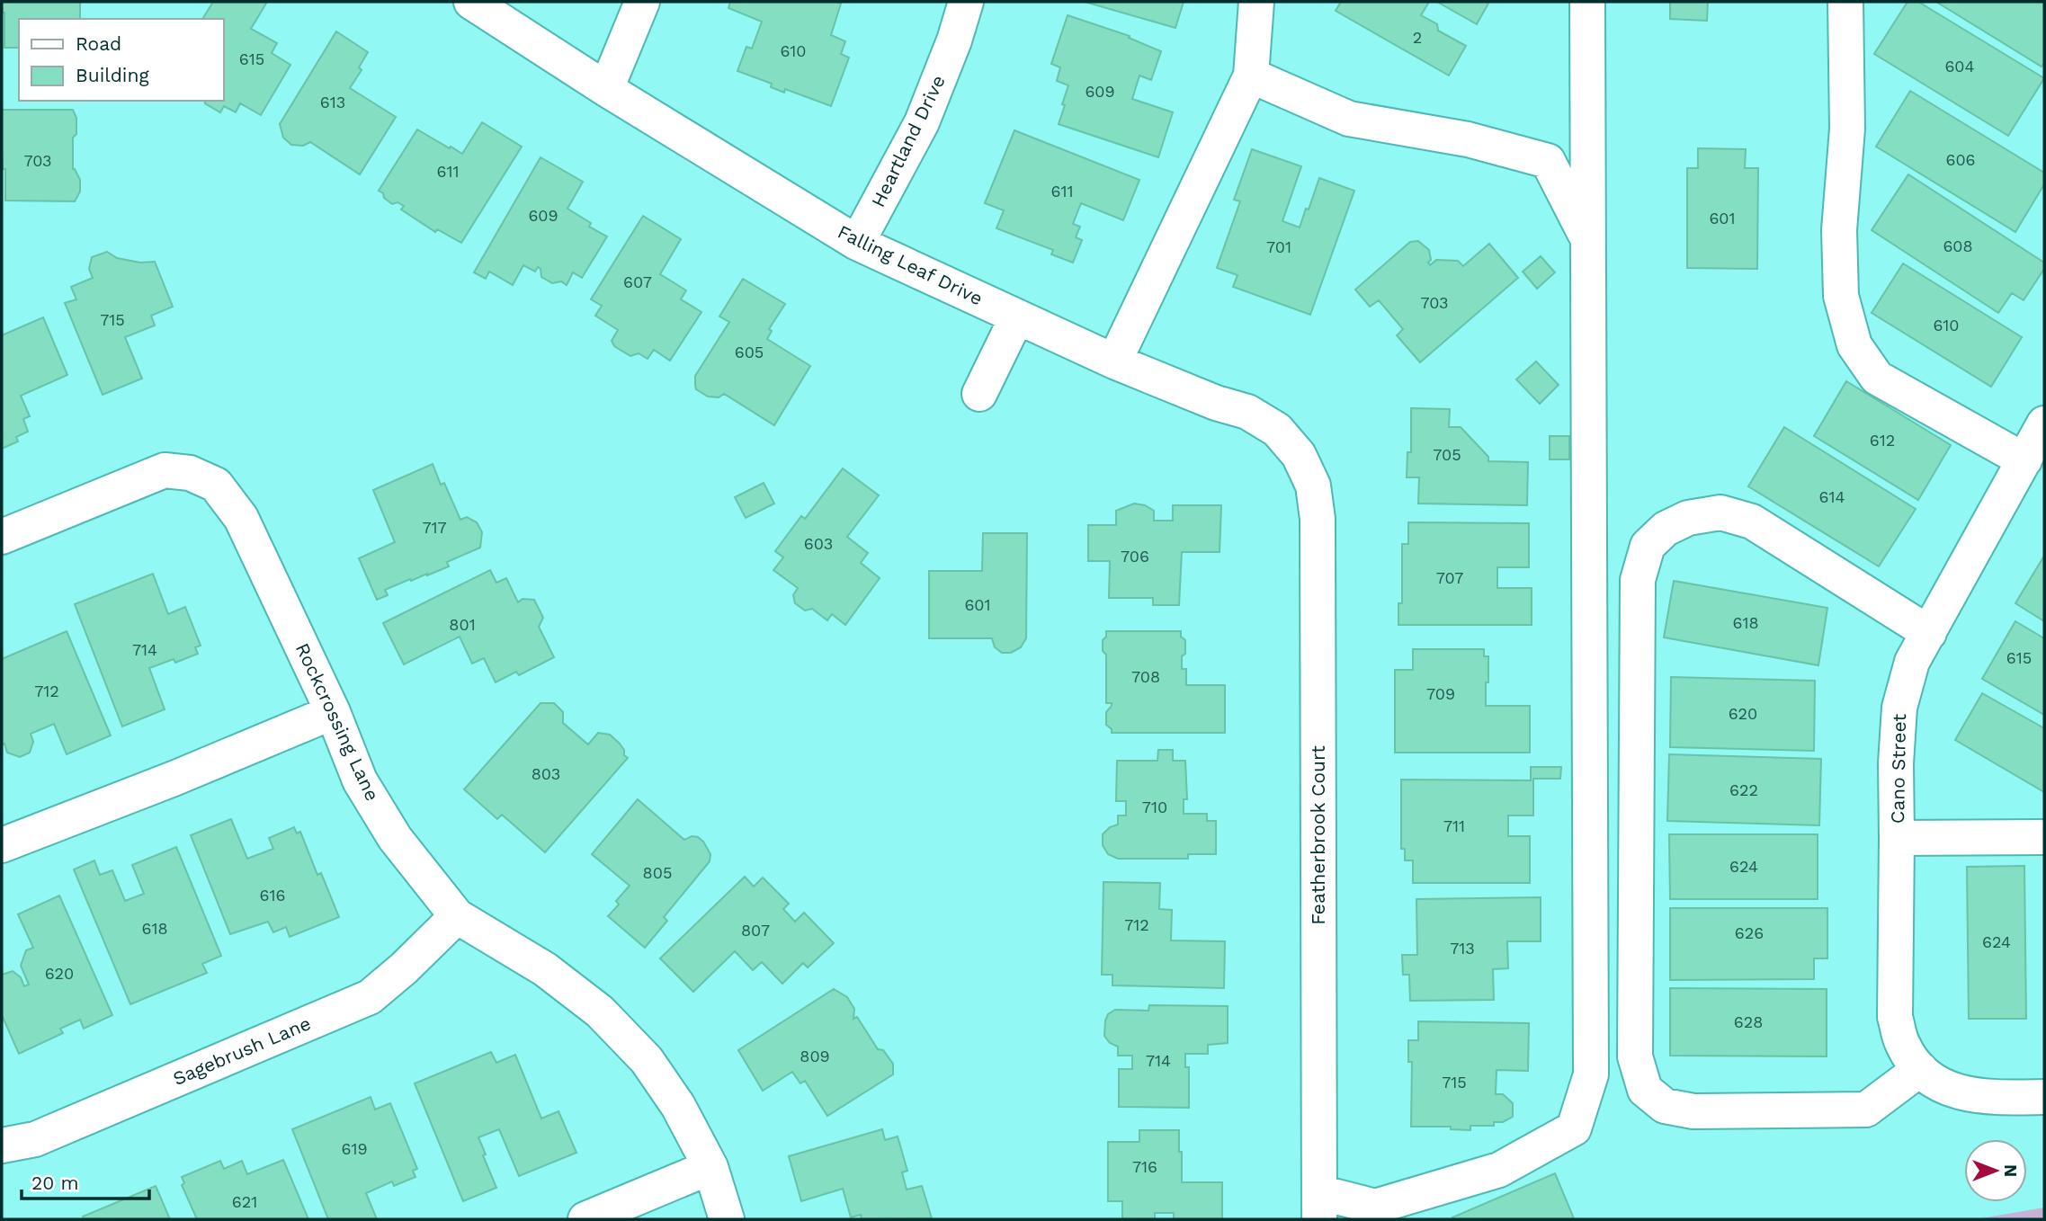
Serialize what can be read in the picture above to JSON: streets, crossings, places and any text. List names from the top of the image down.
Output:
{
  "streets": {
    "street": [
      "Heartland Drive",
      "Falling Leaf Drive",
      "Rockcrossing Lane",
      "Cano Street",
      "Featherbrook Court",
      "Sagebrush Lane"
    ]
  },
  "crossings": [
    ["Heartland Drive", "Falling Leaf Drive"],
    ["Falling Leaf Drive", "Featherbrook Court"],
    ["Rockcrossing Lane", "Sagebrush Lane"]
  ],
  "house_numbers": [
    "2",
    "610",
    "615",
    "604",
    "609",
    "613",
    "606",
    "703",
    "611",
    "611",
    "609",
    "601",
    "608",
    "701",
    "607",
    "703",
    "715",
    "610",
    "605",
    "612",
    "705",
    "614",
    "717",
    "603",
    "706",
    "707",
    "601",
    "618",
    "801",
    "714",
    "615",
    "708",
    "712",
    "709",
    "620",
    "803",
    "622",
    "710",
    "711",
    "624",
    "805",
    "616",
    "712",
    "618",
    "807",
    "626",
    "624",
    "713",
    "620",
    "628",
    "809",
    "714",
    "715",
    "619",
    "716",
    "621"
  ],
  "legend": ["Road", "Building"],
  "scale_bar": "20 m",
  "north": "right"
}
